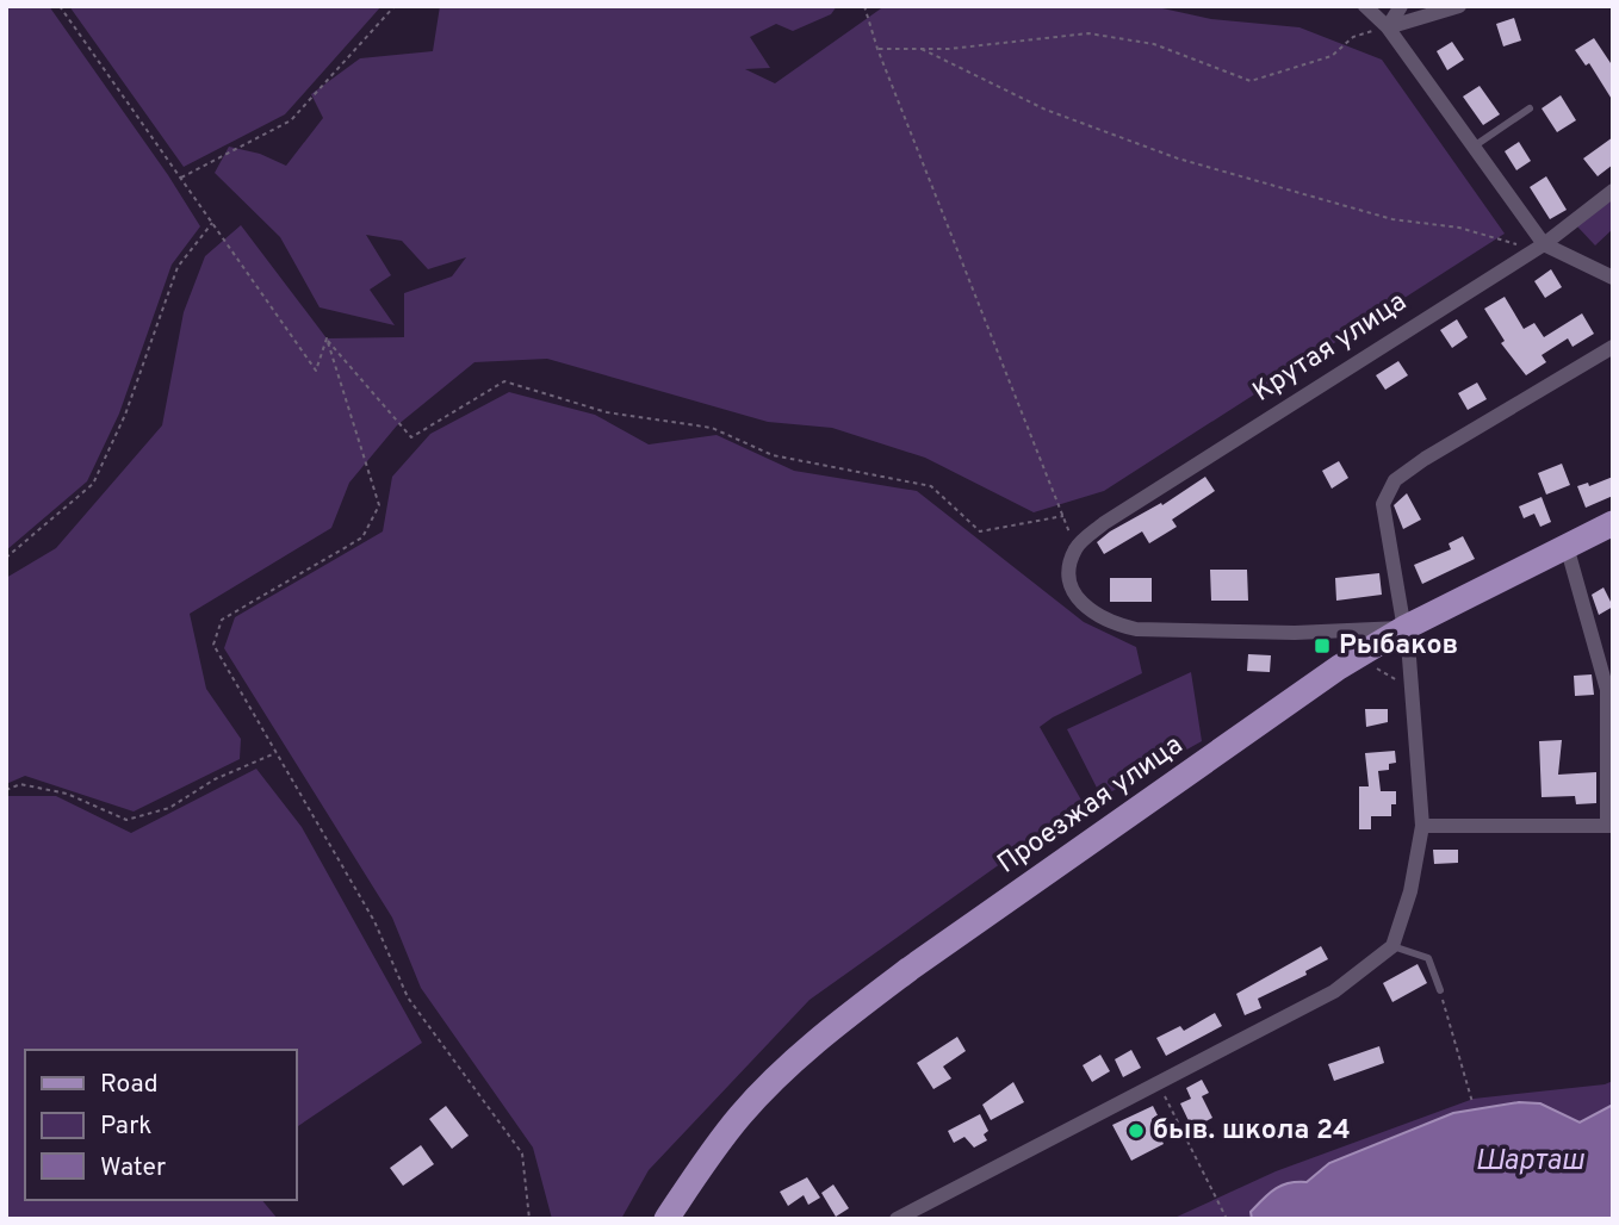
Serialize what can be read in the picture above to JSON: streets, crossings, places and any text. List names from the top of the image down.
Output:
{
  "streets": {
    "main road": ["Проезжая улица"],
    "street": ["Крутая улица"]
  },
  "water": ["Шарташ"],
  "places": {
    "transit": ["Рыбаков"],
    "other": ["быв. школа 24"]
  },
  "legend": ["Road", "Park", "Water"]
}
